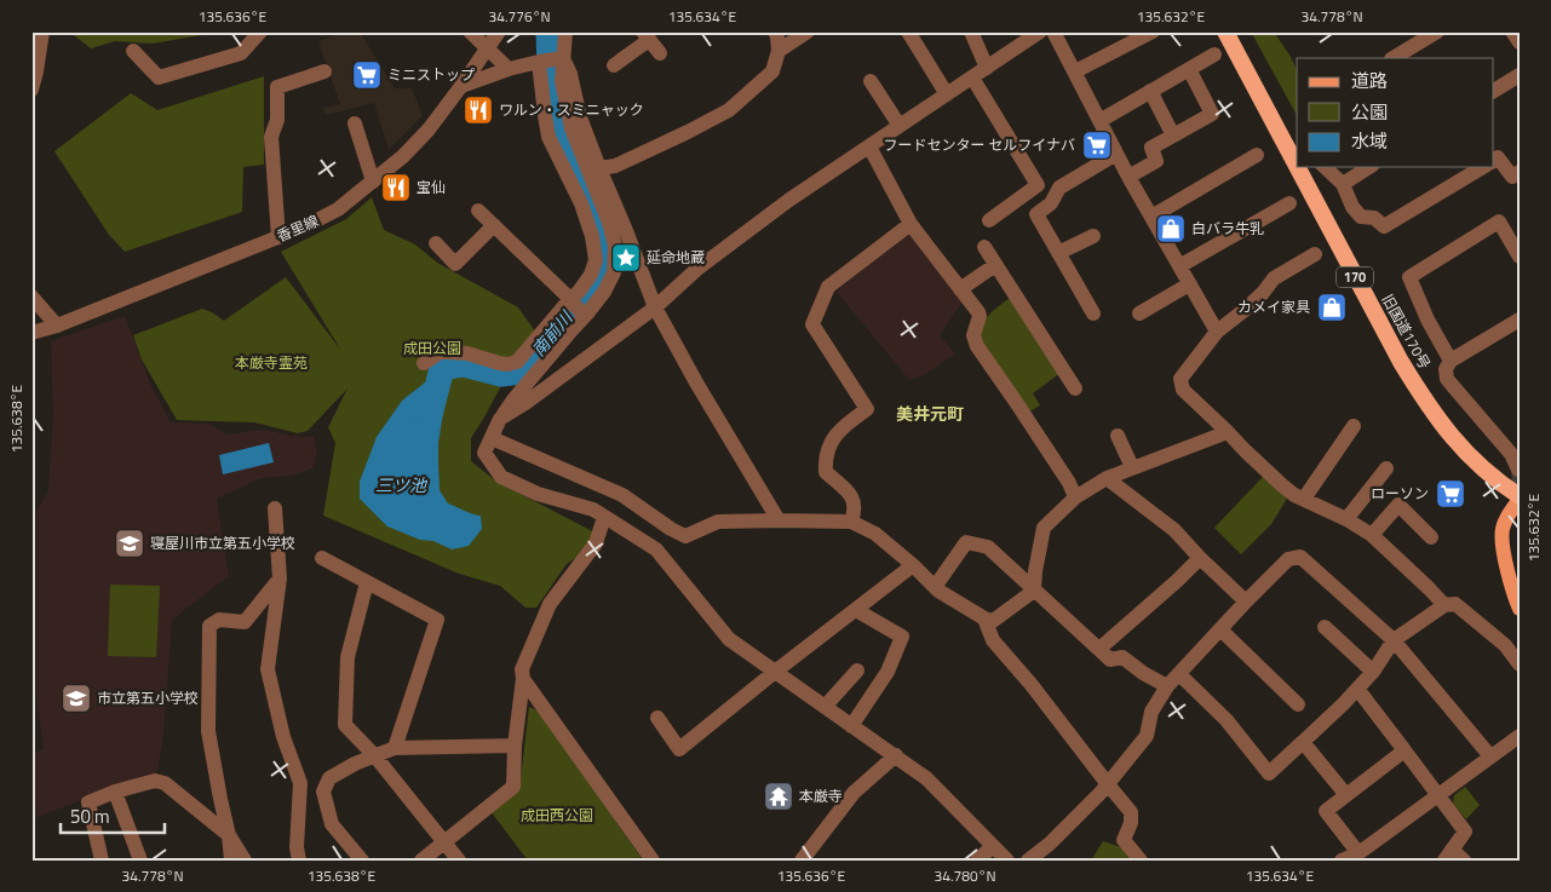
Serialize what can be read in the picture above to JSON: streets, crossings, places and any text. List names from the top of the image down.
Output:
{
  "streets": {
    "highway": ["170", "旧国道170号"],
    "street": ["香里線"]
  },
  "districts": ["美井元町"],
  "water": ["南前川", "三ツ池"],
  "parks": ["成田公園", "本厳寺霊苑", "成田西公園"],
  "places": {
    "supermarket": ["ミニストップ", "フードセンター セルフイナバ", "ローソン"],
    "restaurant": ["ワルン・スミニャック", "宝仙"],
    "shop": ["白バラ牛乳", "カメイ家具"],
    "place": ["延命地蔵"],
    "school or university": ["寝屋川市立第五小学校", "市立第五小学校"],
    "temple": ["本厳寺"]
  },
  "legend": ["道路", "公園", "水域"],
  "scale_bar": "50 m",
  "coordinates": [
    "135.636°E",
    "34.776°N",
    "135.634°E",
    "135.632°E",
    "34.778°N",
    "135.638°E",
    "34.780°N"
  ]
}
